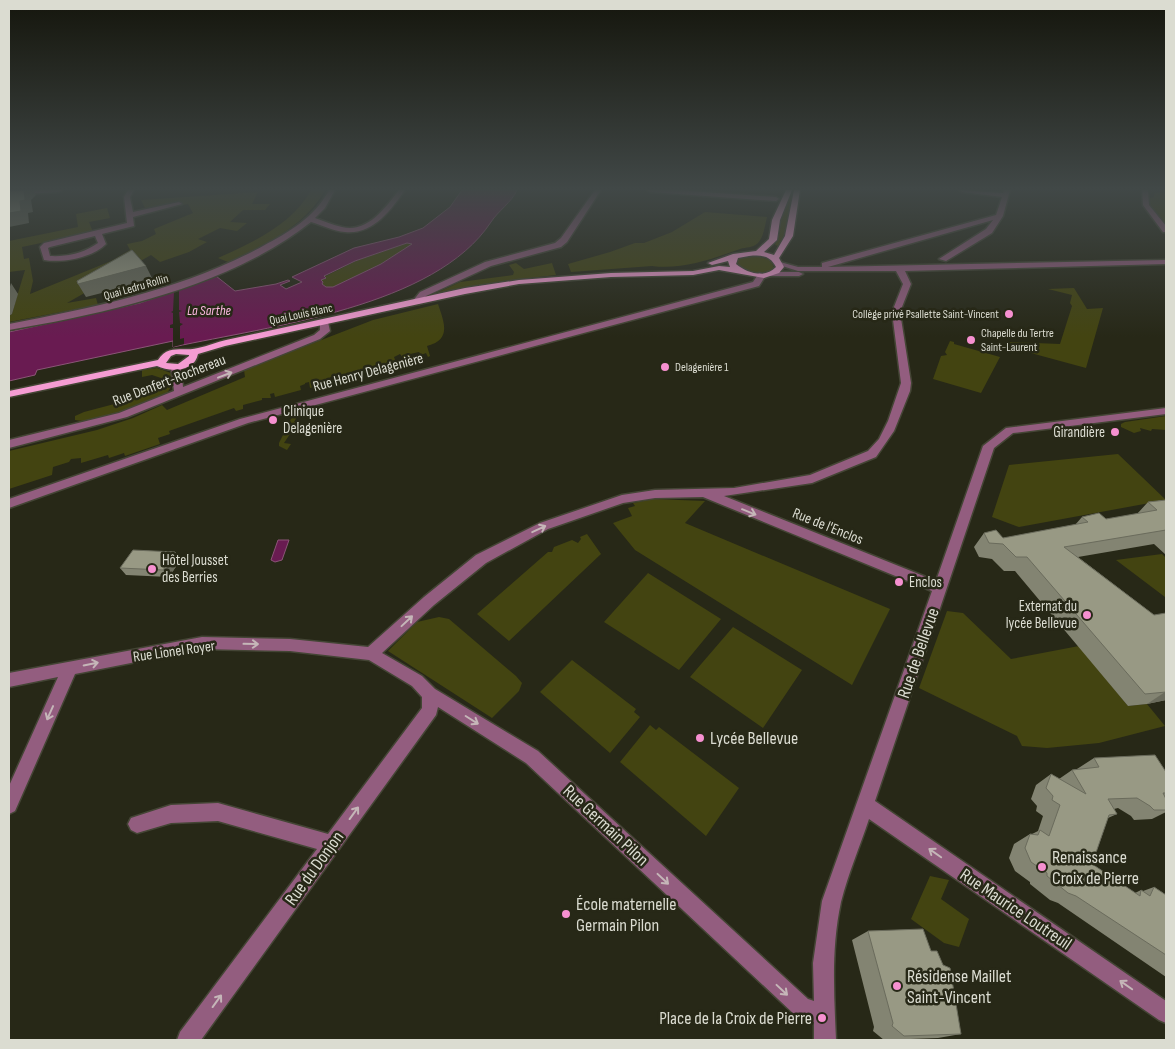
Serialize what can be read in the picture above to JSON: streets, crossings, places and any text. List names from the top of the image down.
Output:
{
  "streets": {
    "main road": ["Quai Louis Blanc"],
    "street": [
      "Quai Ledru Rollin",
      "Rue Henry Delagenière",
      "Rue Denfert-Rochereau",
      "Rue de l'Enclos",
      "Rue Lionel Royer",
      "Rue de Bellevue",
      "Rue Germain Pilon",
      "Rue du Donjon",
      "Rue Maurice Loutreuil"
    ]
  },
  "crossings": [
    ["Quai Louis Blanc", "Rue Denfert-Rochereau"],
    ["Rue de l'Enclos", "Rue de Bellevue"],
    ["Rue Lionel Royer", "Rue Germain Pilon"],
    ["Rue de Bellevue", "Rue Germain Pilon"],
    ["Rue de Bellevue", "Rue Maurice Loutreuil"],
    ["Rue Germain Pilon", "Rue du Donjon"]
  ],
  "one_way": [
    "Rue Denfert-Rochereau",
    "Rue de l'Enclos",
    "Rue Lionel Royer",
    "Rue Germain Pilon",
    "Rue du Donjon",
    "Rue Maurice Loutreuil"
  ],
  "water": ["La Sarthe"],
  "places": [
    "Collège privé Psallette Saint-Vincent",
    "Chapelle du Tertre Saint-Laurent",
    "Delagenière 1",
    "Clinique Delagenière",
    "Girandière",
    "Hôtel Jousset des Berries",
    "Enclos",
    "Externat du lycée Bellevue",
    "Lycée Bellevue",
    "Renaissance Croix de Pierre",
    "École maternelle Germain Pilon",
    "Résidense Maillet Saint-Vincent",
    "Place de la Croix de Pierre"
  ]
}
